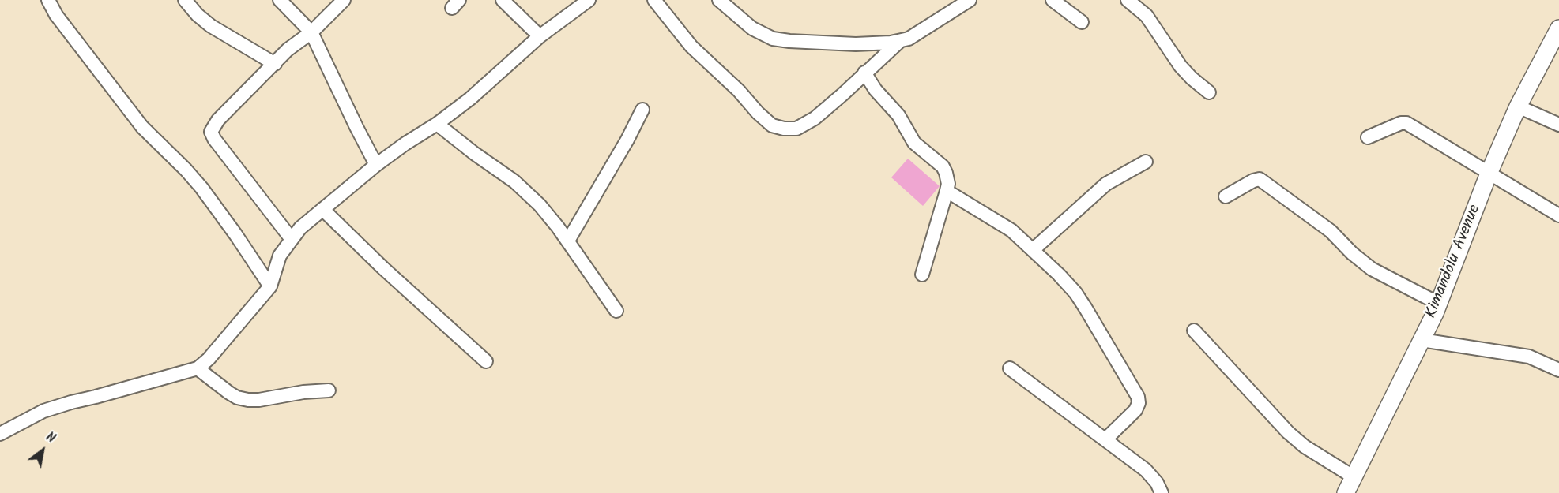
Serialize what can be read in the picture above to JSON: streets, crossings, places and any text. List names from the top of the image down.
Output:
{
  "streets": {
    "street": ["Kimandolu Avenue"]
  },
  "north": "top right"
}
